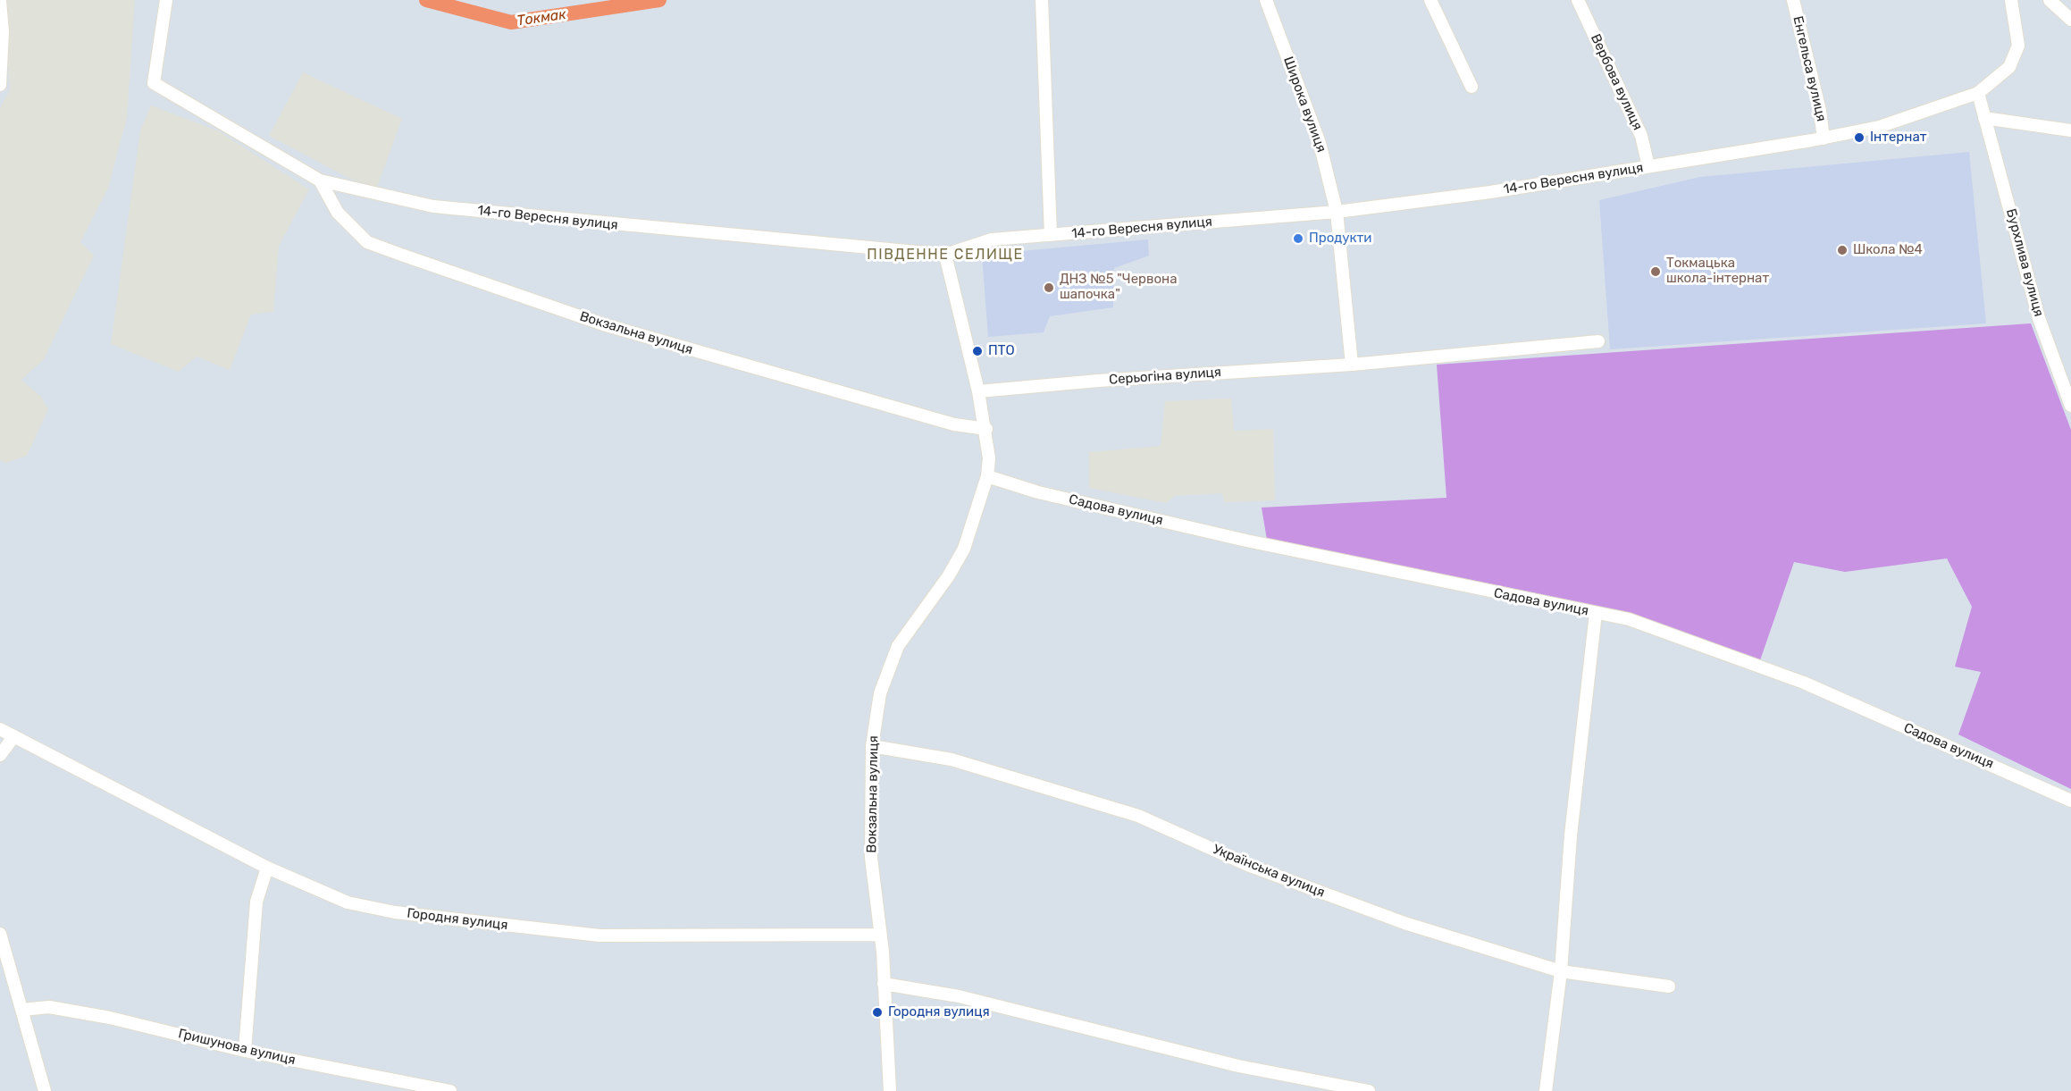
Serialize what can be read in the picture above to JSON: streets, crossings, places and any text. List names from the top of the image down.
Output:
{
  "streets": {
    "street": [
      "Енгельса вулиця",
      "Вербова вулиця",
      "Широка вулиця",
      "14-го Вересня вулиця",
      "Бурхлива вулиця",
      "Вокзальна вулиця",
      "Серьогіна вулиця",
      "Садова вулиця",
      "Українська вулиця",
      "Городня вулиця",
      "Гришунова вулиця"
    ]
  },
  "crossings": [
    ["Енгельса вулиця", "14-го Вересня вулиця"],
    ["Вербова вулиця", "14-го Вересня вулиця"],
    ["Широка вулиця", "14-го Вересня вулиця"],
    ["14-го Вересня вулиця", "Бурхлива вулиця"],
    ["14-го Вересня вулиця", "Вокзальна вулиця"],
    ["Вокзальна вулиця", "Серьогіна вулиця"],
    ["Вокзальна вулиця", "Садова вулиця"],
    ["Вокзальна вулиця", "Українська вулиця"],
    ["Вокзальна вулиця", "Городня вулиця"]
  ],
  "districts": ["ПІВДЕННЕ СЕЛИЩЕ"],
  "water": ["Токмак"],
  "places": [
    "Інтернат",
    "Продукти",
    "Школа №4",
    "Токмацька школа-інтернат",
    "ДНЗ №5 \"Червона шапочка\"",
    "ПТО",
    "Городня вулиця"
  ]
}
